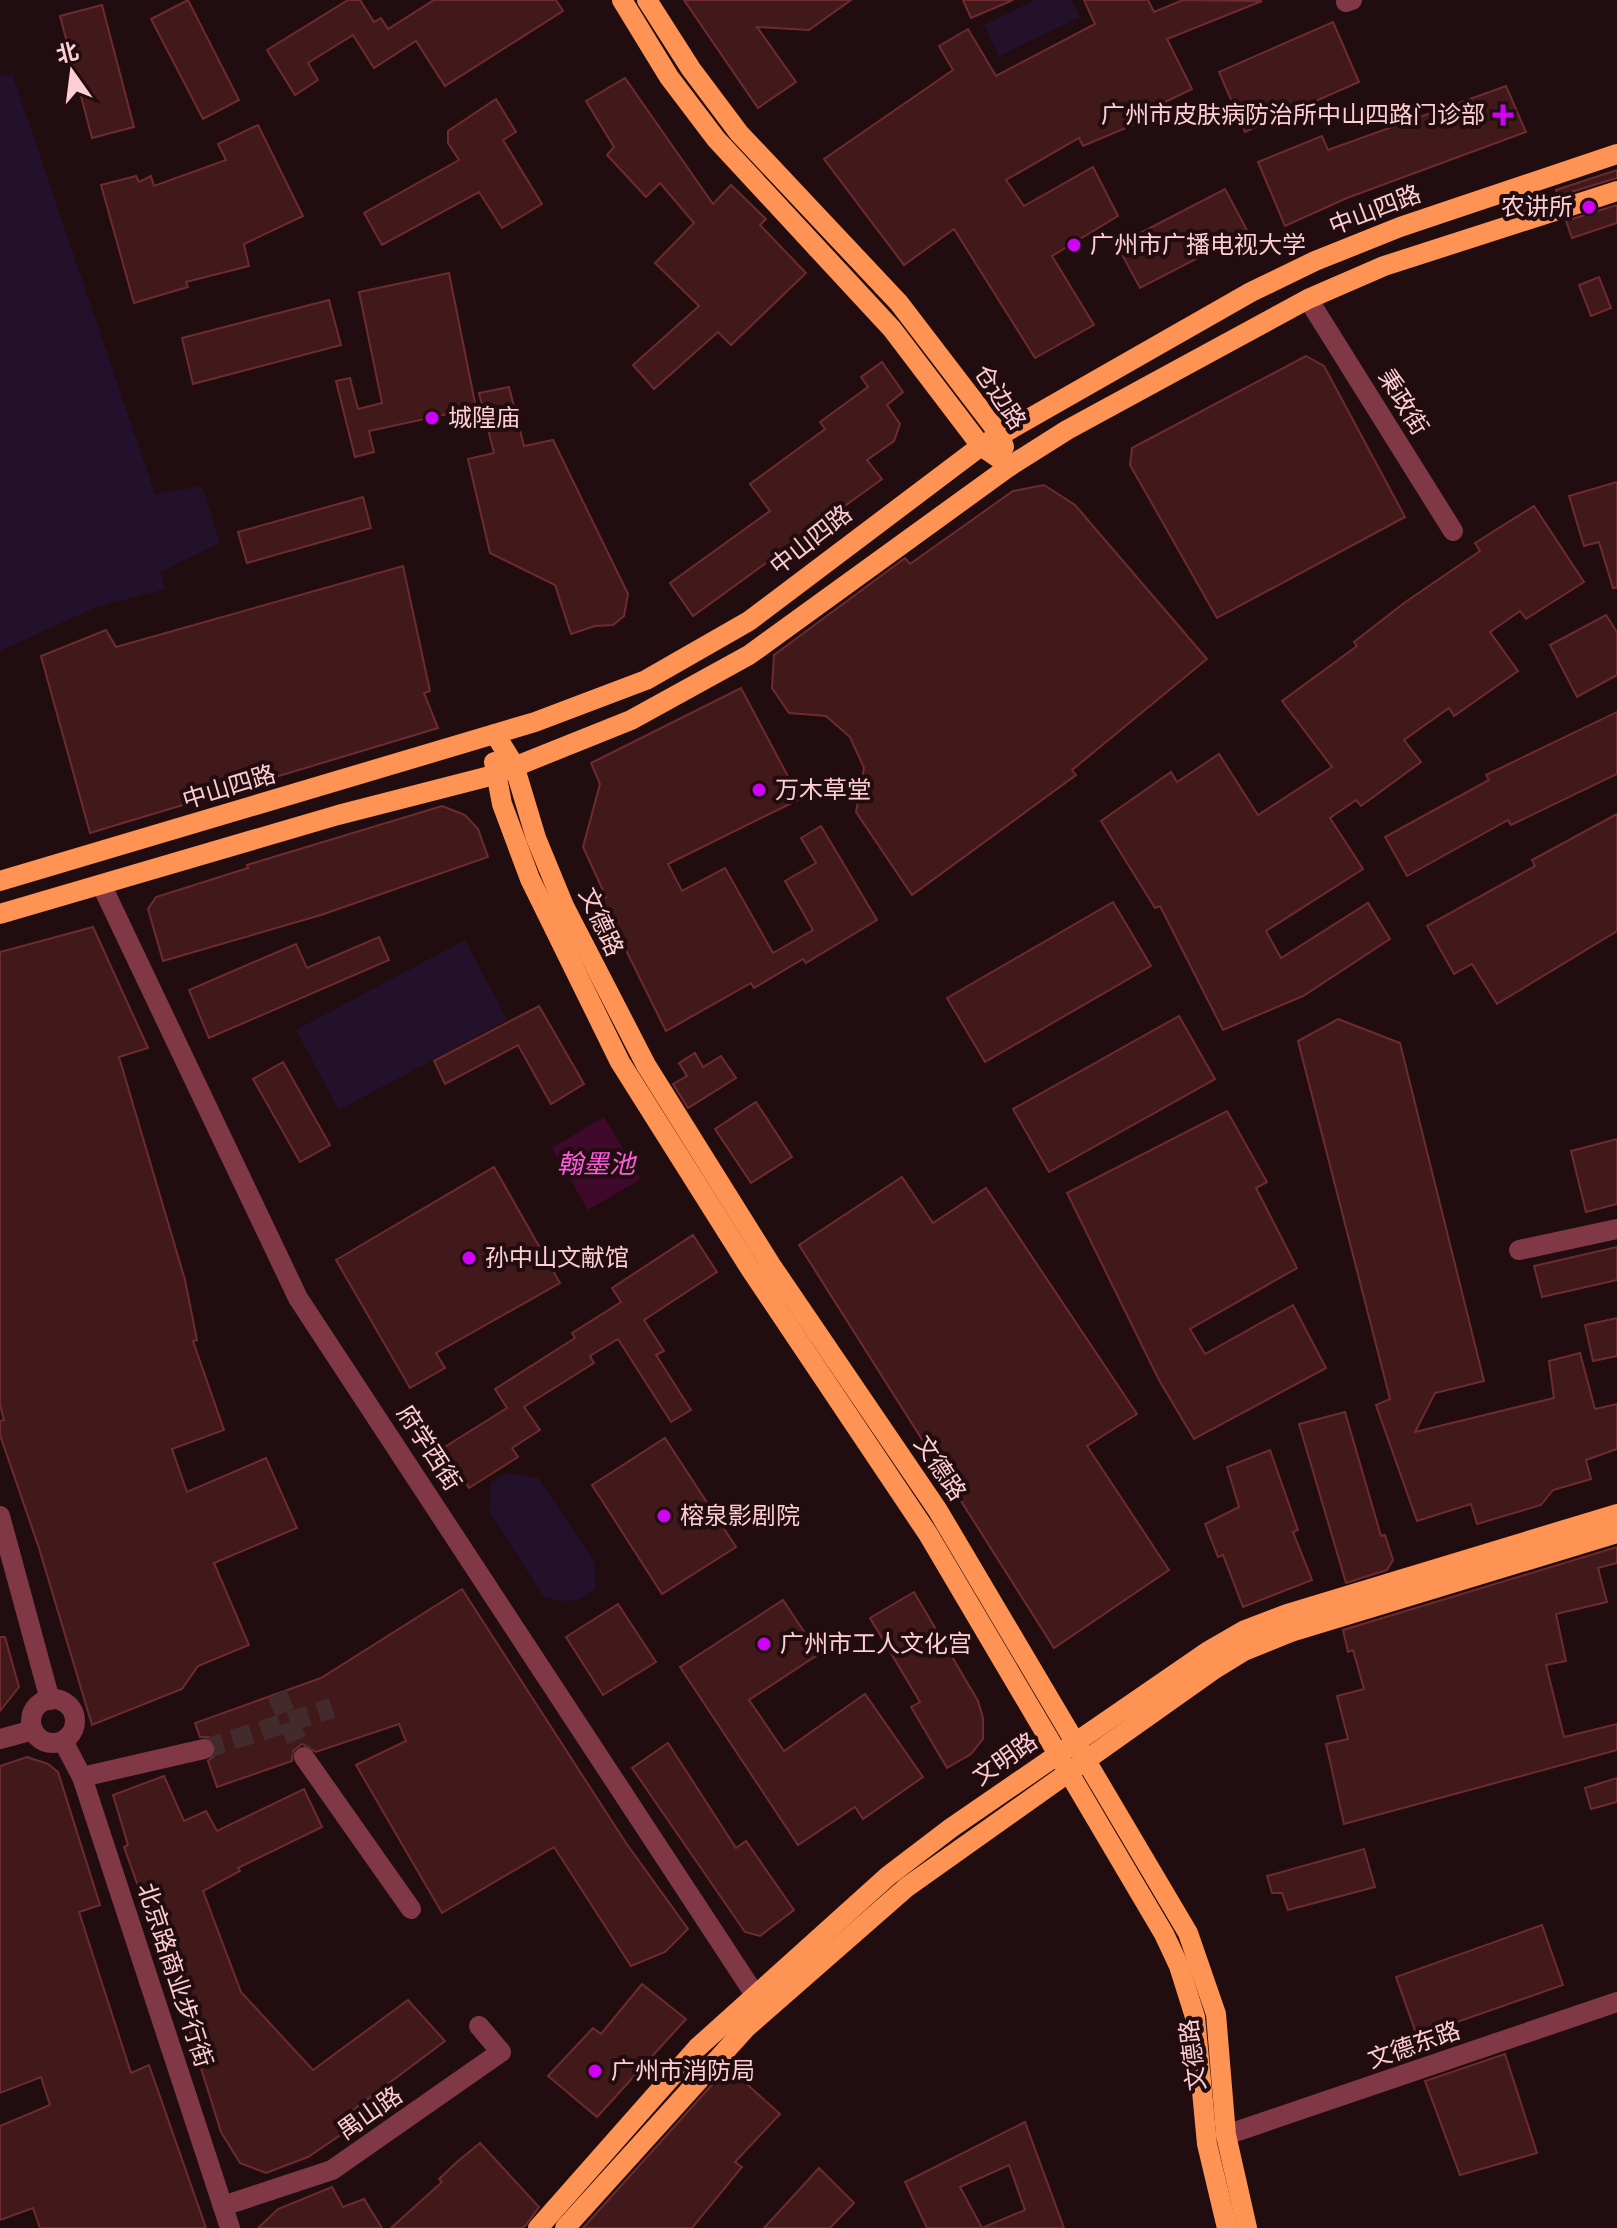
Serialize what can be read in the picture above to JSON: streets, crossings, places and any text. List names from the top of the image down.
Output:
{
  "streets": {
    "main road": [
      "中山四路",
      "仓边路",
      "文德路",
      "文明路"
    ],
    "street": [
      "秉政街",
      "府学西街",
      "北京路商业步行街",
      "文德东路",
      "禺山路"
    ]
  },
  "crossings": [
    ["中山四路", "仓边路"],
    ["中山四路", "文德路"],
    ["文德路", "文明路"],
    ["文德路", "文德东路"],
    ["府学西街", "文明路"],
    ["北京路商业步行街", "禺山路"]
  ],
  "water": ["翰墨池"],
  "places": {
    "health": ["广州市皮肤病防治所中山四路门诊部"],
    "other": [
      "农讲所",
      "广州市广播电视大学",
      "城隍庙",
      "万木草堂",
      "孙中山文献馆",
      "榕泉影剧院",
      "广州市工人文化宫",
      "广州市消防局"
    ]
  },
  "north": "top"
}
